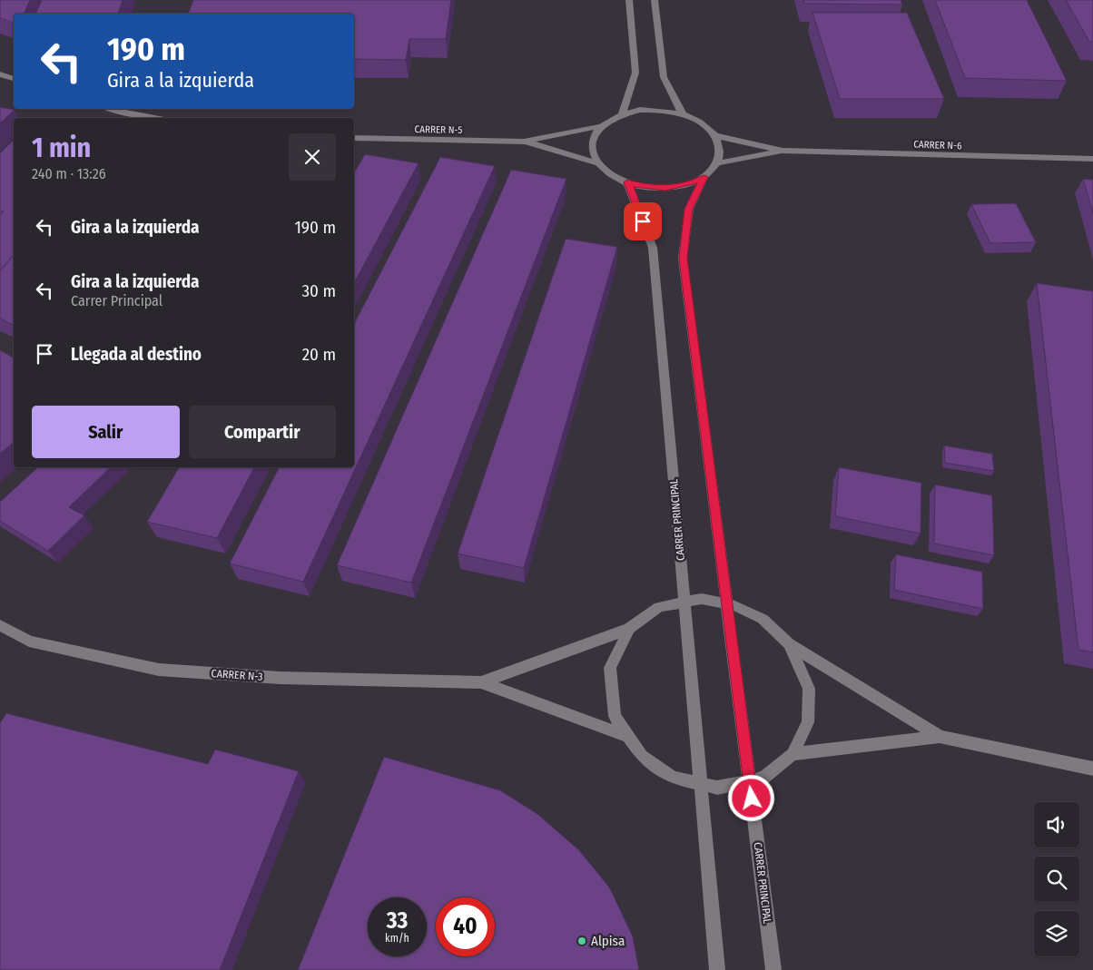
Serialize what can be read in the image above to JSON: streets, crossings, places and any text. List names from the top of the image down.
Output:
{
  "streets": {
    "street": [
      "CARRER N-5",
      "CARRER N-6",
      "CARRER PRINCIPAL",
      "CARRER N-3"
    ]
  },
  "places": ["Alpisa"],
  "page": {
    "turn": ["190 m", "Gira a la izquierda"],
    "heading": ["1 min", "240 m · 13:26"],
    "list": [
      {
        "name": "Gira a la izquierda",
        "value": "190 m"
      },
      {
        "name": "Gira a la izquierda",
        "note": "Carrer Principal",
        "value": "30 m"
      },
      {
        "name": "Llegada al destino",
        "value": "20 m"
      }
    ],
    "buttons": ["Salir", "Compartir"],
    "speed": "33 km/h",
    "limit": "40"
  }
}
